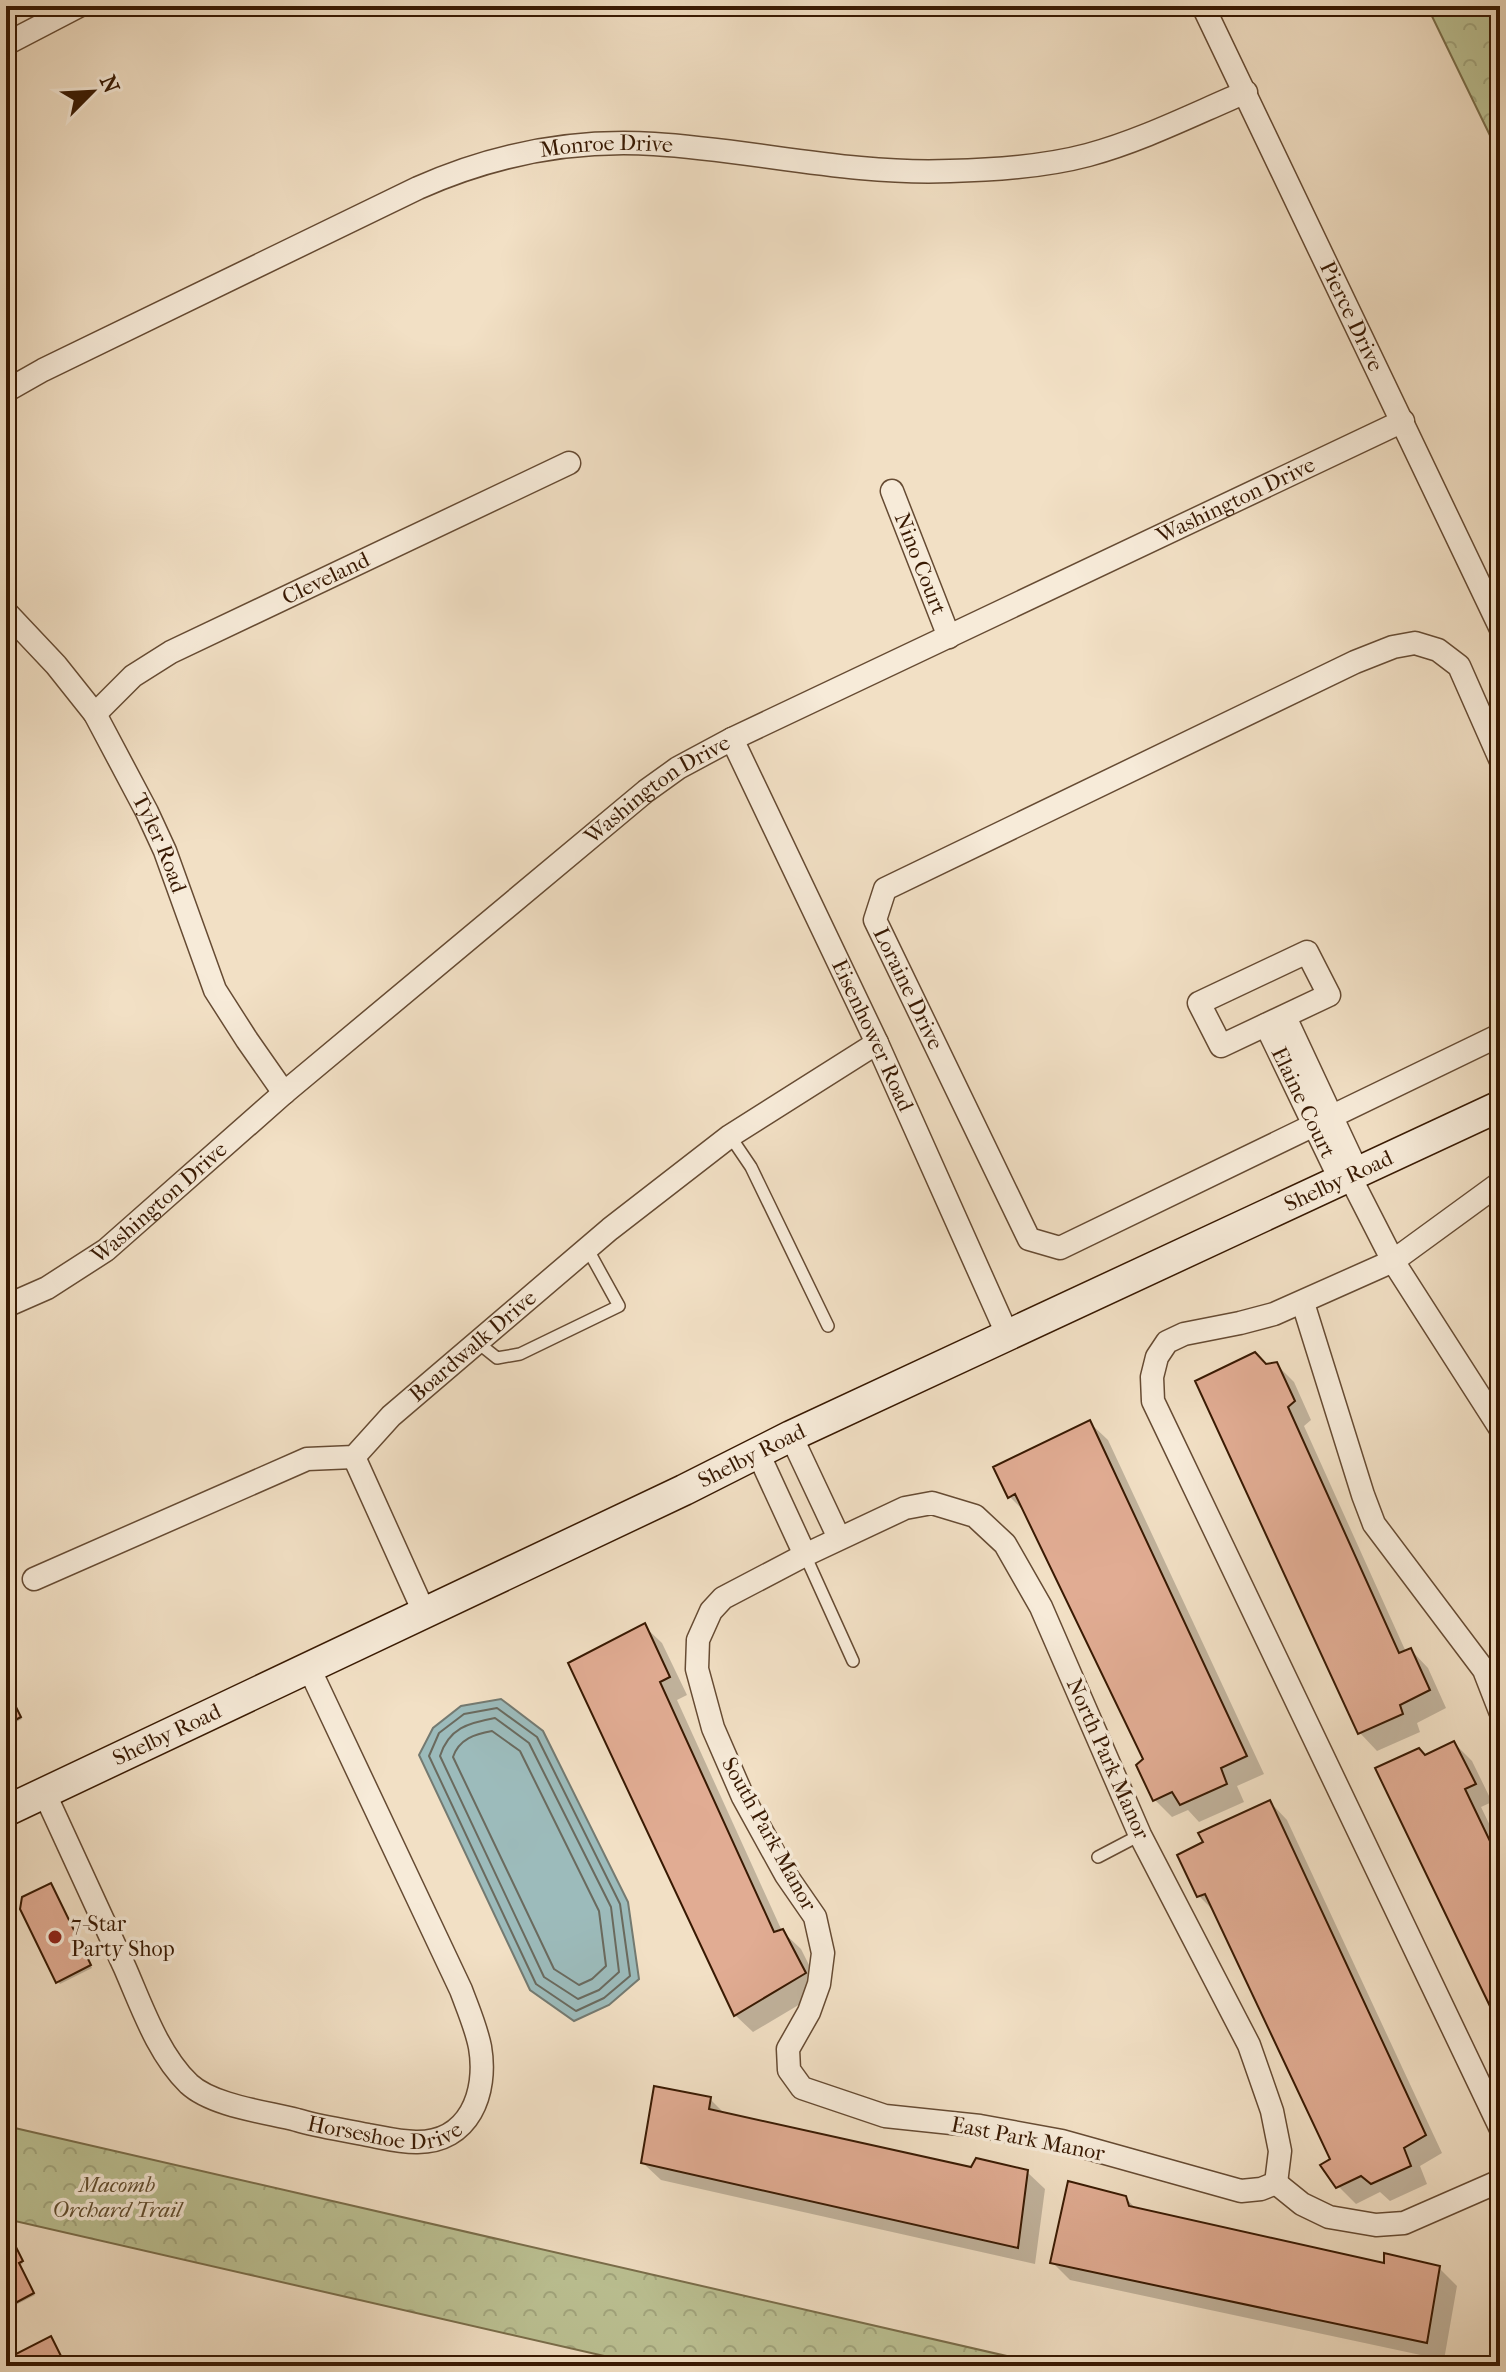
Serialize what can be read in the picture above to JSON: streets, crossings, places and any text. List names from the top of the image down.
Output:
{
  "streets": {
    "street": [
      "Monroe Drive",
      "Pierce Drive",
      "Washington Drive",
      "Nino Court",
      "Cleveland",
      "Tyler Road",
      "Loraine Drive",
      "Eisenhower Road",
      "Elaine Court",
      "Shelby Road",
      "Boardwalk Drive",
      "North Park Manor",
      "South Park Manor",
      "Horseshoe Drive",
      "East Park Manor"
    ]
  },
  "crossings": [
    ["Monroe Drive", "Pierce Drive"],
    ["Pierce Drive", "Washington Drive"],
    ["Washington Drive", "Nino Court"],
    ["Washington Drive", "Tyler Road"],
    ["Washington Drive", "Eisenhower Road"],
    ["Cleveland", "Tyler Road"],
    ["Loraine Drive", "Elaine Court"],
    ["Eisenhower Road", "Shelby Road"],
    ["Eisenhower Road", "Boardwalk Drive"],
    ["Elaine Court", "Shelby Road"],
    ["Shelby Road", "Horseshoe Drive"],
    ["North Park Manor", "South Park Manor"],
    ["North Park Manor", "East Park Manor"],
    ["South Park Manor", "East Park Manor"]
  ],
  "parks": ["Macomb Orchard Trail"],
  "places": ["7-Star Party Shop"],
  "north": "top right"
}
